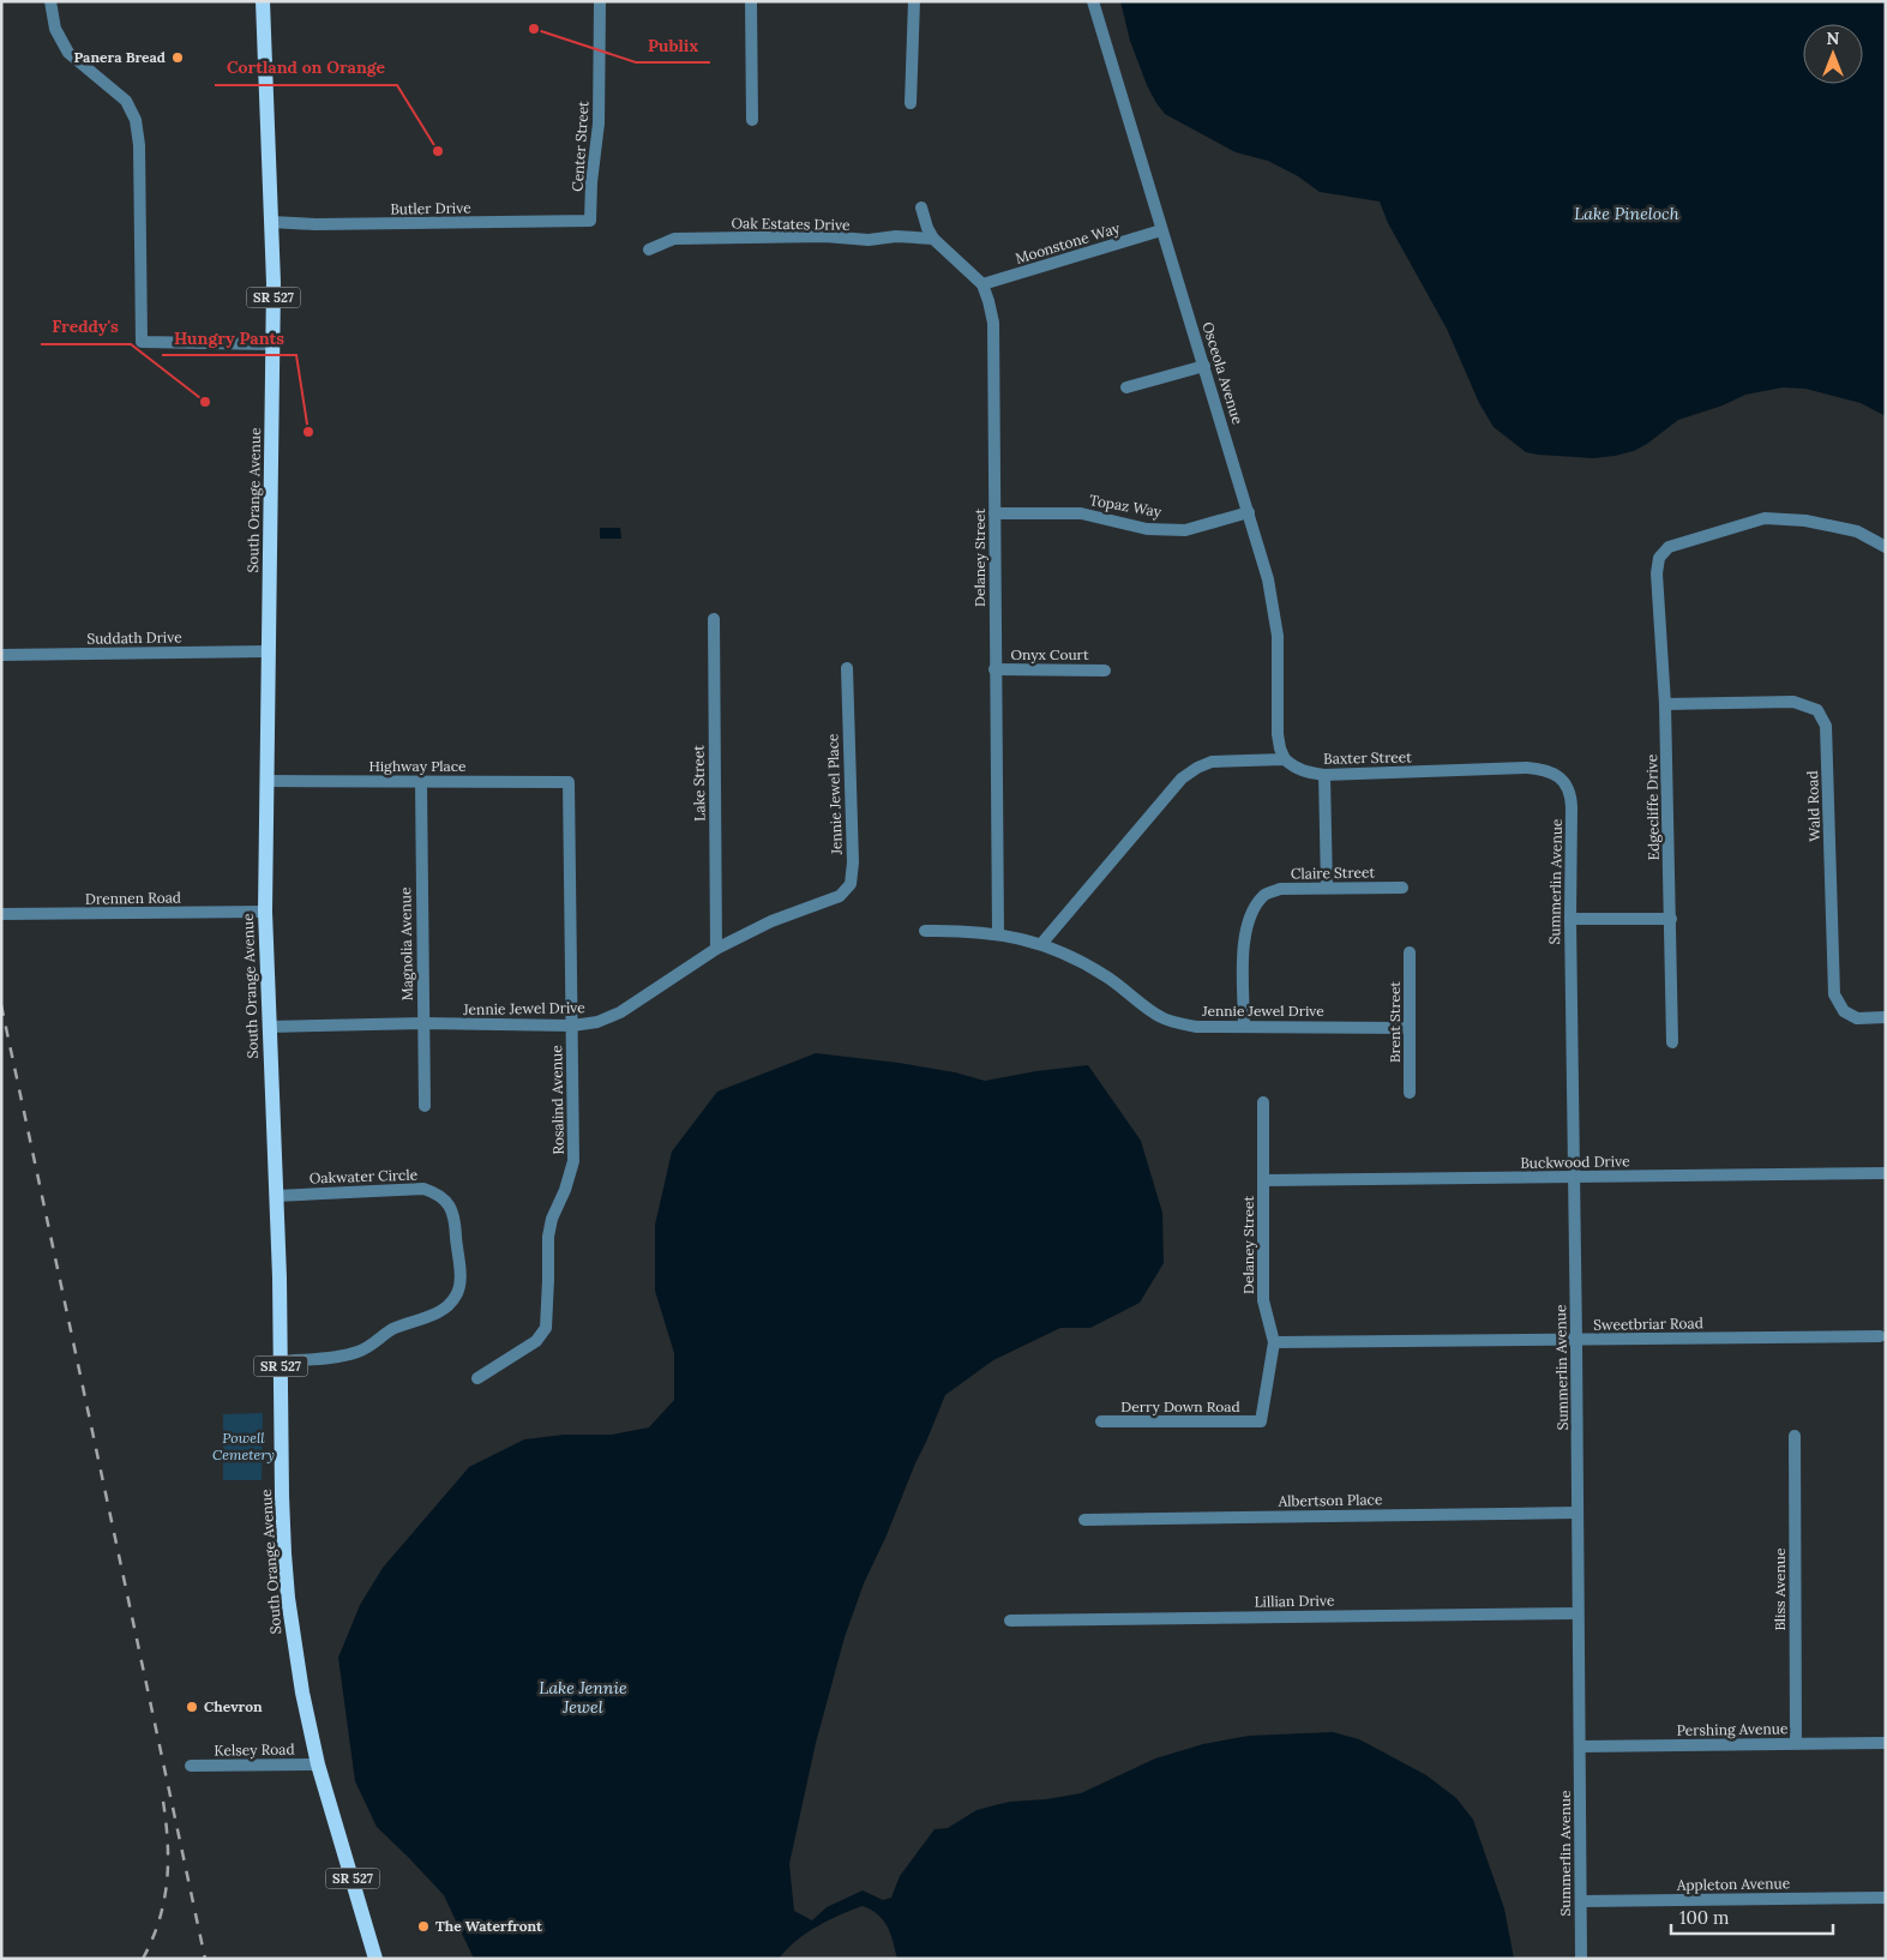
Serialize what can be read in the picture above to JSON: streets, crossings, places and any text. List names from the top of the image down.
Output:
{
  "streets": {
    "main road": ["SR 527", "South Orange Avenue"],
    "street": [
      "Center Street",
      "Butler Drive",
      "Oak Estates Drive",
      "Moonstone Way",
      "Osceola Avenue",
      "Topaz Way",
      "Delaney Street",
      "Suddath Drive",
      "Onyx Court",
      "Baxter Street",
      "Highway Place",
      "Lake Street",
      "Jennie Jewel Place",
      "Wald Road",
      "Edgecliffe Drive",
      "Claire Street",
      "Summerlin Avenue",
      "Drennen Road",
      "Magnolia Avenue",
      "Jennie Jewel Drive",
      "Brent Street",
      "Rosalind Avenue",
      "Buckwood Drive",
      "Oakwater Circle",
      "Sweetbriar Road",
      "Derry Down Road",
      "Albertson Place",
      "Bliss Avenue",
      "Lillian Drive",
      "Pershing Avenue",
      "Kelsey Road",
      "Appleton Avenue"
    ]
  },
  "crossings": [
    ["Center Street", "Butler Drive"],
    ["Butler Drive", "South Orange Avenue"],
    ["Oak Estates Drive", "Delaney Street"],
    ["Moonstone Way", "Osceola Avenue"],
    ["Moonstone Way", "Delaney Street"],
    ["Osceola Avenue", "Topaz Way"],
    ["Osceola Avenue", "Baxter Street"],
    ["South Orange Avenue", "Suddath Drive"],
    ["South Orange Avenue", "Highway Place"],
    ["South Orange Avenue", "Drennen Road"],
    ["South Orange Avenue", "Jennie Jewel Drive"],
    ["South Orange Avenue", "Oakwater Circle"],
    ["South Orange Avenue", "Kelsey Road"],
    ["Topaz Way", "Delaney Street"],
    ["Delaney Street", "Onyx Court"],
    ["Delaney Street", "Jennie Jewel Drive"],
    ["Delaney Street", "Buckwood Drive"],
    ["Delaney Street", "Sweetbriar Road"],
    ["Delaney Street", "Derry Down Road"],
    ["Baxter Street", "Summerlin Avenue"],
    ["Baxter Street", "Jennie Jewel Drive"],
    ["Highway Place", "Magnolia Avenue"],
    ["Highway Place", "Rosalind Avenue"],
    ["Lake Street", "Jennie Jewel Drive"],
    ["Jennie Jewel Place", "Jennie Jewel Drive"],
    ["Wald Road", "Edgecliffe Drive"],
    ["Claire Street", "Jennie Jewel Drive"],
    ["Summerlin Avenue", "Buckwood Drive"],
    ["Summerlin Avenue", "Sweetbriar Road"],
    ["Summerlin Avenue", "Albertson Place"],
    ["Summerlin Avenue", "Lillian Drive"],
    ["Summerlin Avenue", "Pershing Avenue"],
    ["Summerlin Avenue", "Appleton Avenue"],
    ["Magnolia Avenue", "Jennie Jewel Drive"],
    ["Jennie Jewel Drive", "Brent Street"],
    ["Jennie Jewel Drive", "Rosalind Avenue"],
    ["Bliss Avenue", "Pershing Avenue"]
  ],
  "water": ["Lake Pineloch", "Lake Jennie Jewel"],
  "parks": ["Powell Cemetery"],
  "places": [
    "Publix",
    "Panera Bread",
    "Cortland on Orange",
    "Freddy's",
    "Hungry Pants",
    "Chevron",
    "The Waterfront"
  ],
  "scale_bar": "100 m",
  "north": "top"
}
